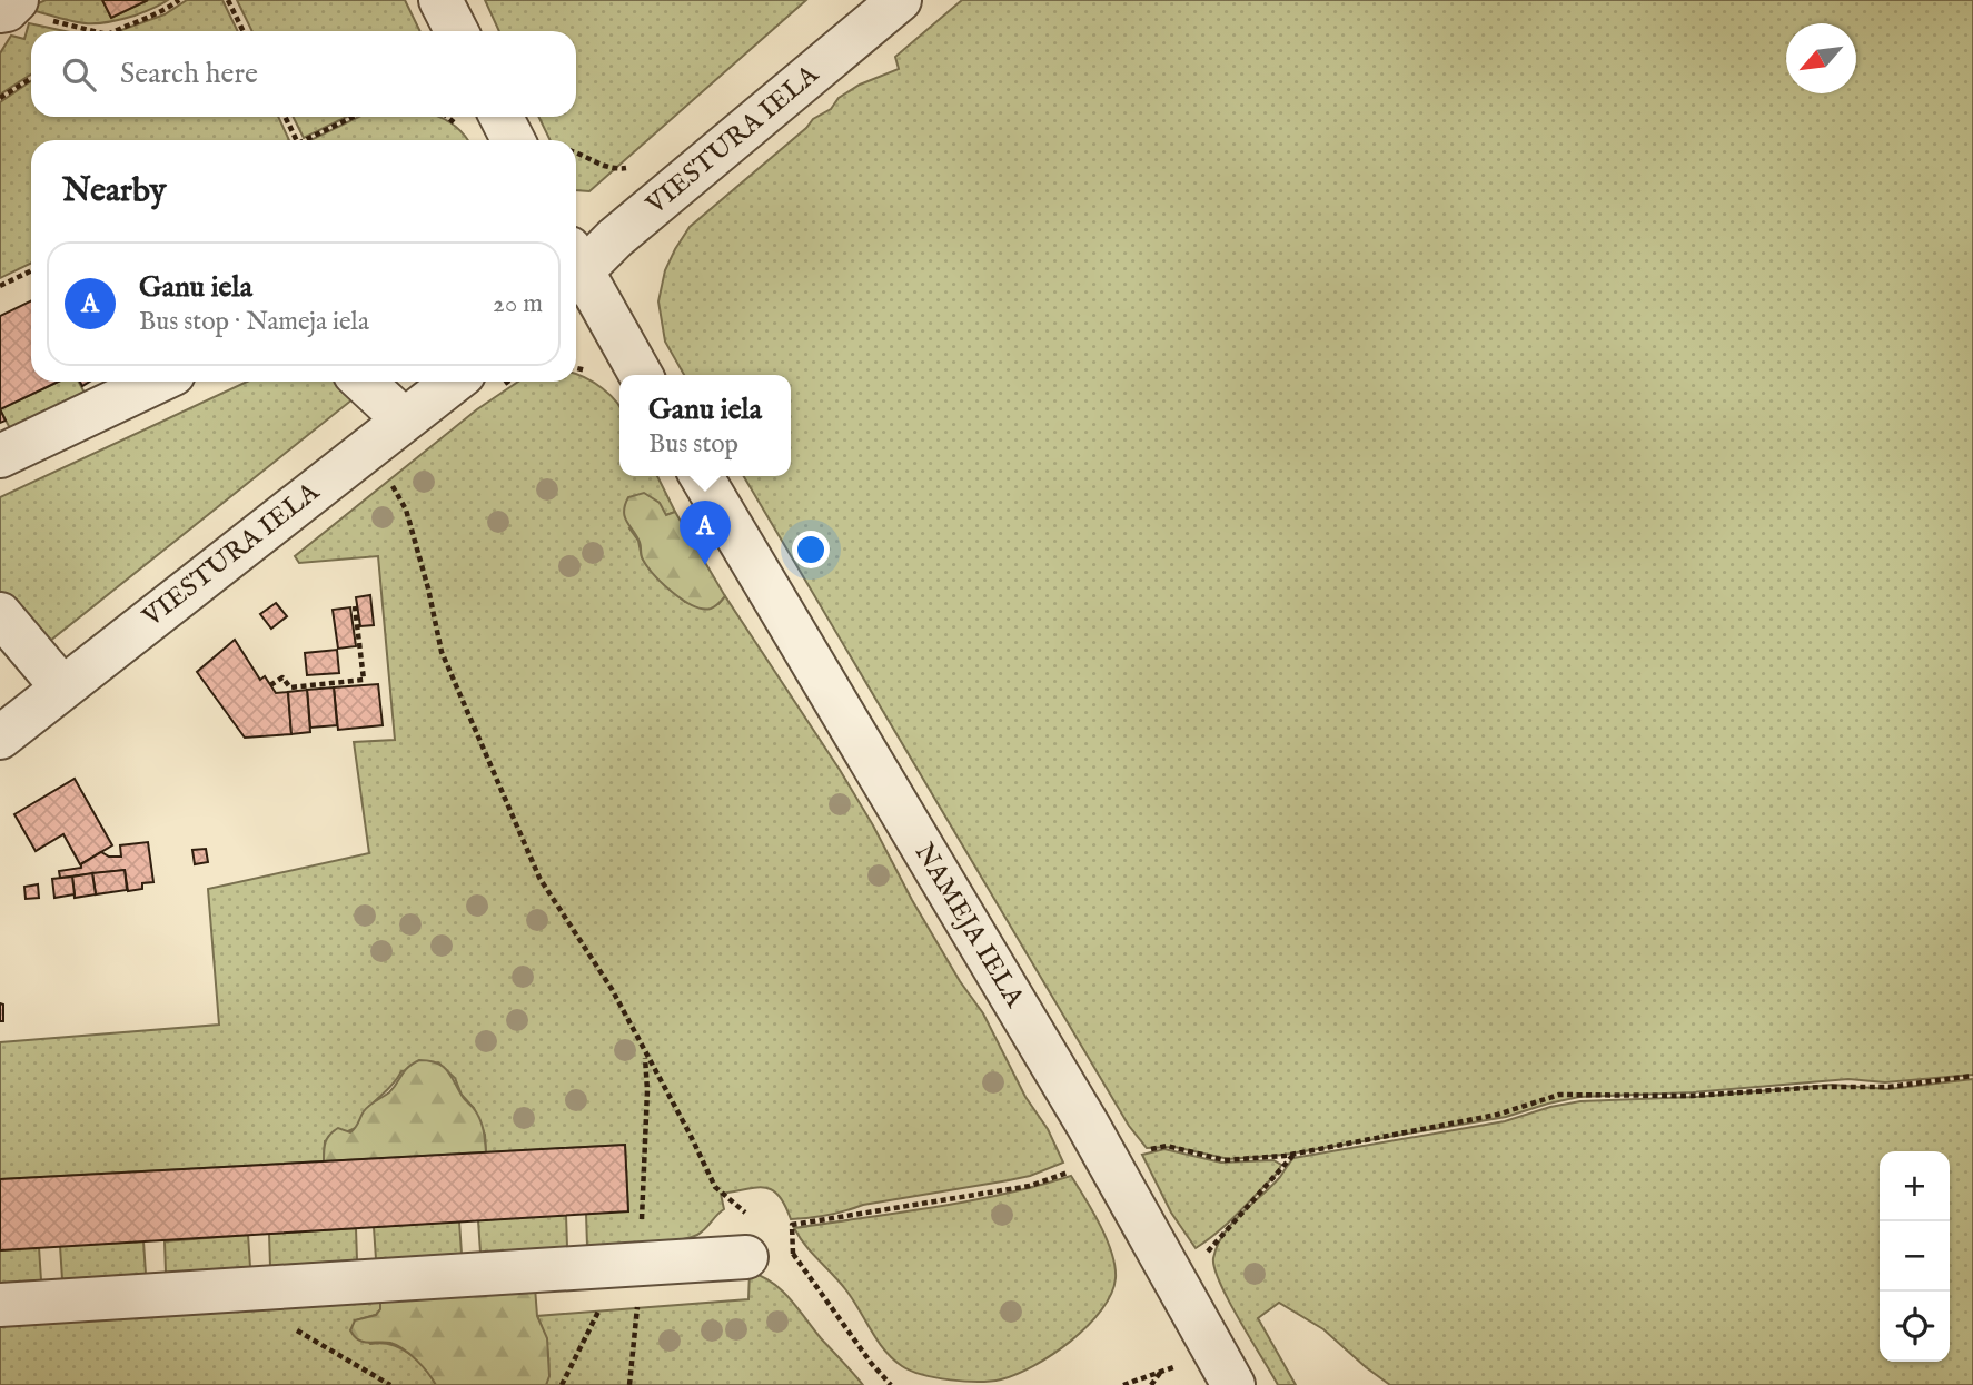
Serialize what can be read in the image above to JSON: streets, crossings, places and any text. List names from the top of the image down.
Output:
{
  "streets": {
    "street": ["VIESTURA IELA", "NAMEJA IELA"]
  },
  "north": "bottom left",
  "page": {
    "search": "Search here",
    "heading": "Nearby",
    "list": [
      {
        "mark": "A",
        "name": "Ganu iela",
        "note": "Bus stop · Nameja iela",
        "value": "20 m"
      }
    ],
    "popup": ["Ganu iela", "Bus stop"],
    "pins": "A",
    "map_buttons": ["+", "−"]
  }
}
